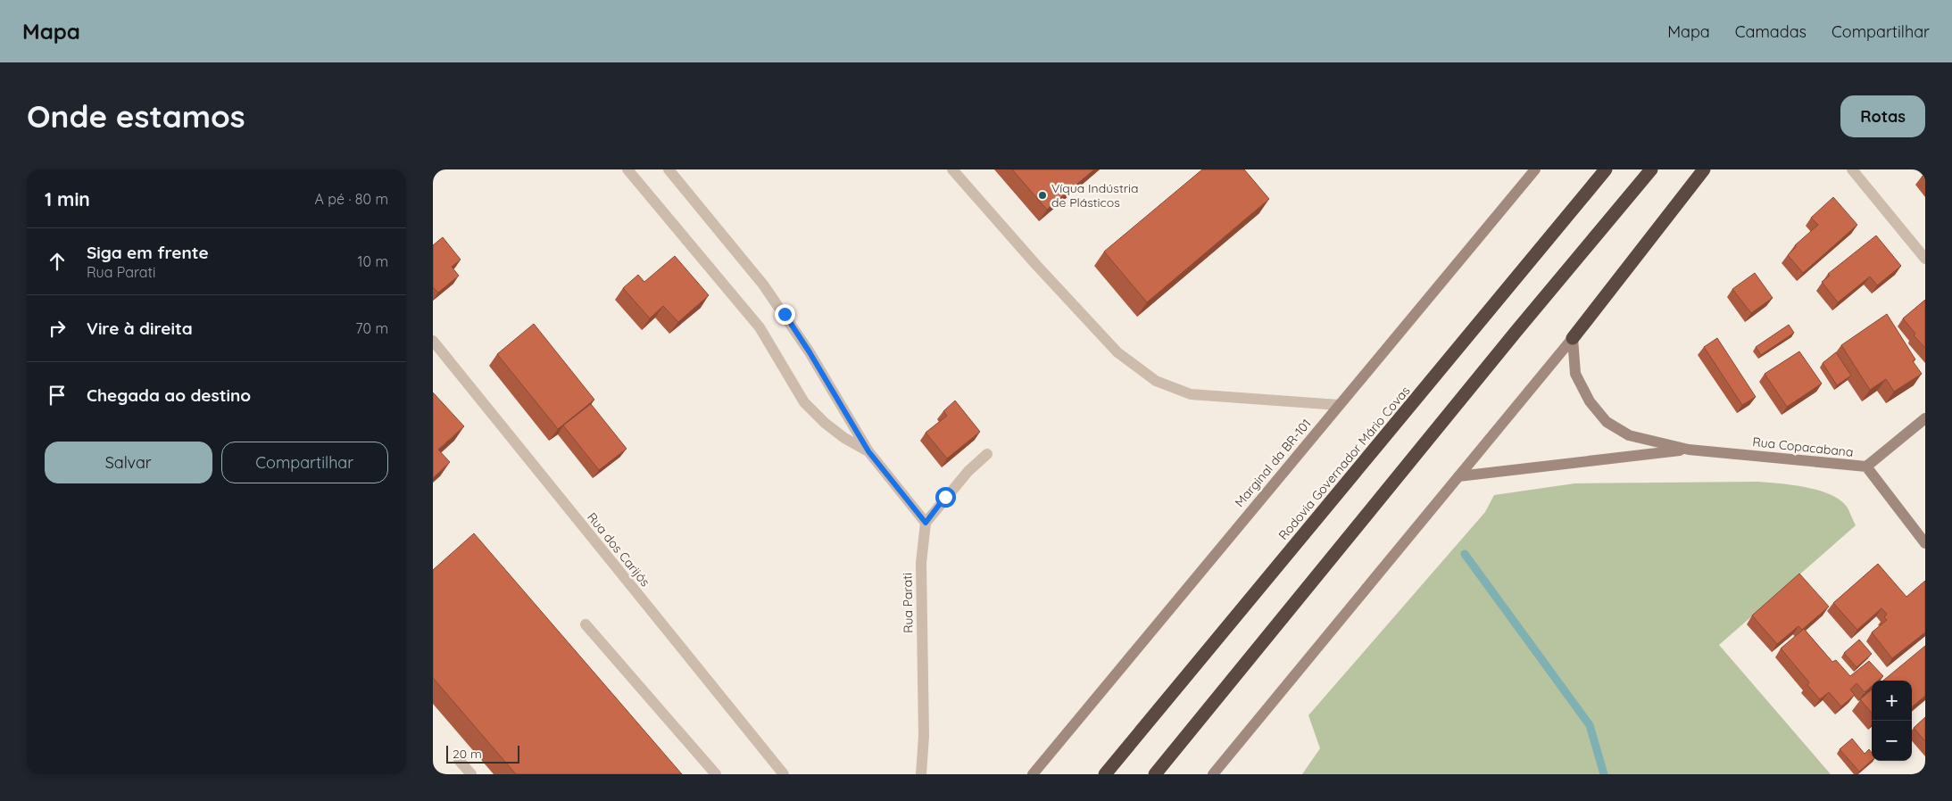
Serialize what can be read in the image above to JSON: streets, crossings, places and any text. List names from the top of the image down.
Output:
{
  "streets": {
    "highway": ["Rodovia Governador Mário Covas"],
    "main road": ["Rua Copacabana", "Marginal da BR-101"],
    "street": ["Rua dos Carijós", "Rua Parati"]
  },
  "places": ["Víqua Indústria de Plásticos"],
  "scale_bar": "20 m",
  "page": {
    "header": "Mapa",
    "nav": ["Mapa", "Camadas", "Compartilhar"],
    "buttons": [
      "Rotas",
      ["Salvar", "Compartilhar"]
    ],
    "title": "Onde estamos",
    "heading": ["1 min", "A pé · 80 m"],
    "list": [
      ["Siga em frente", "Rua Parati", "10 m"],
      ["Vire à direita", "70 m"],
      "Chegada ao destino"
    ],
    "map_buttons": ["+", "−"],
    "scale": "20 m"
  }
}
